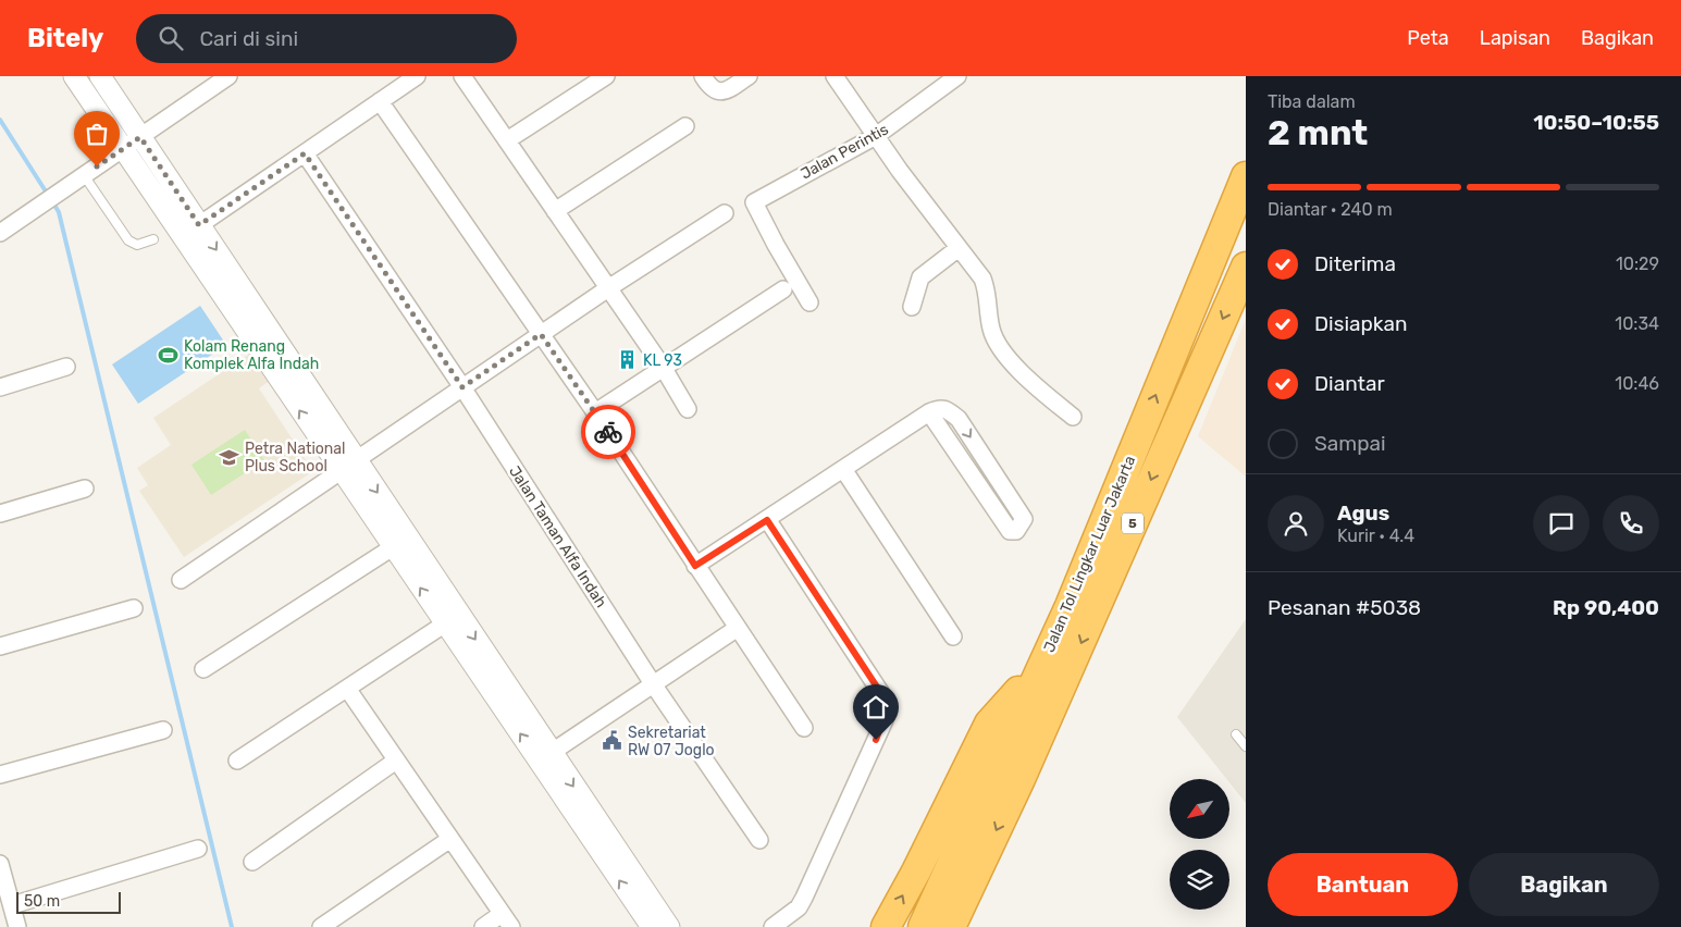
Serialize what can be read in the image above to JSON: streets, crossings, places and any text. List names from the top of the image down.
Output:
{
  "streets": {
    "highway": ["5", "Jalan Tol Lingkar Luar Jakarta"],
    "street": ["Jalan Perintis", "Jalan Taman Alfa Indah"]
  },
  "places": {
    "sports": ["Kolam Renang Komplek Alfa Indah"],
    "building": ["KL 93"],
    "school or university": ["Petra National Plus School"],
    "public building": ["Sekretariat RW 07 Joglo"]
  },
  "scale_bar": "50 m",
  "north": "bottom left",
  "page": {
    "header": "Bitely",
    "search": "Cari di sini",
    "nav": ["Peta", "Lapisan", "Bagikan"],
    "heading": ["2 mnt", "Tiba dalam", "10:50–10:55"],
    "panel": [
      "Agus",
      "Kurir · 4.4",
      "Pesanan #5038",
      "Rp 90,400"
    ],
    "bar": "Diantar · 240 m",
    "list": [
      ["Diterima", "10:29"],
      ["Disiapkan", "10:34"],
      ["Diantar", "10:46"],
      "Sampai"
    ],
    "buttons": ["Bantuan", "Bagikan"],
    "scale": "50 m"
  }
}
